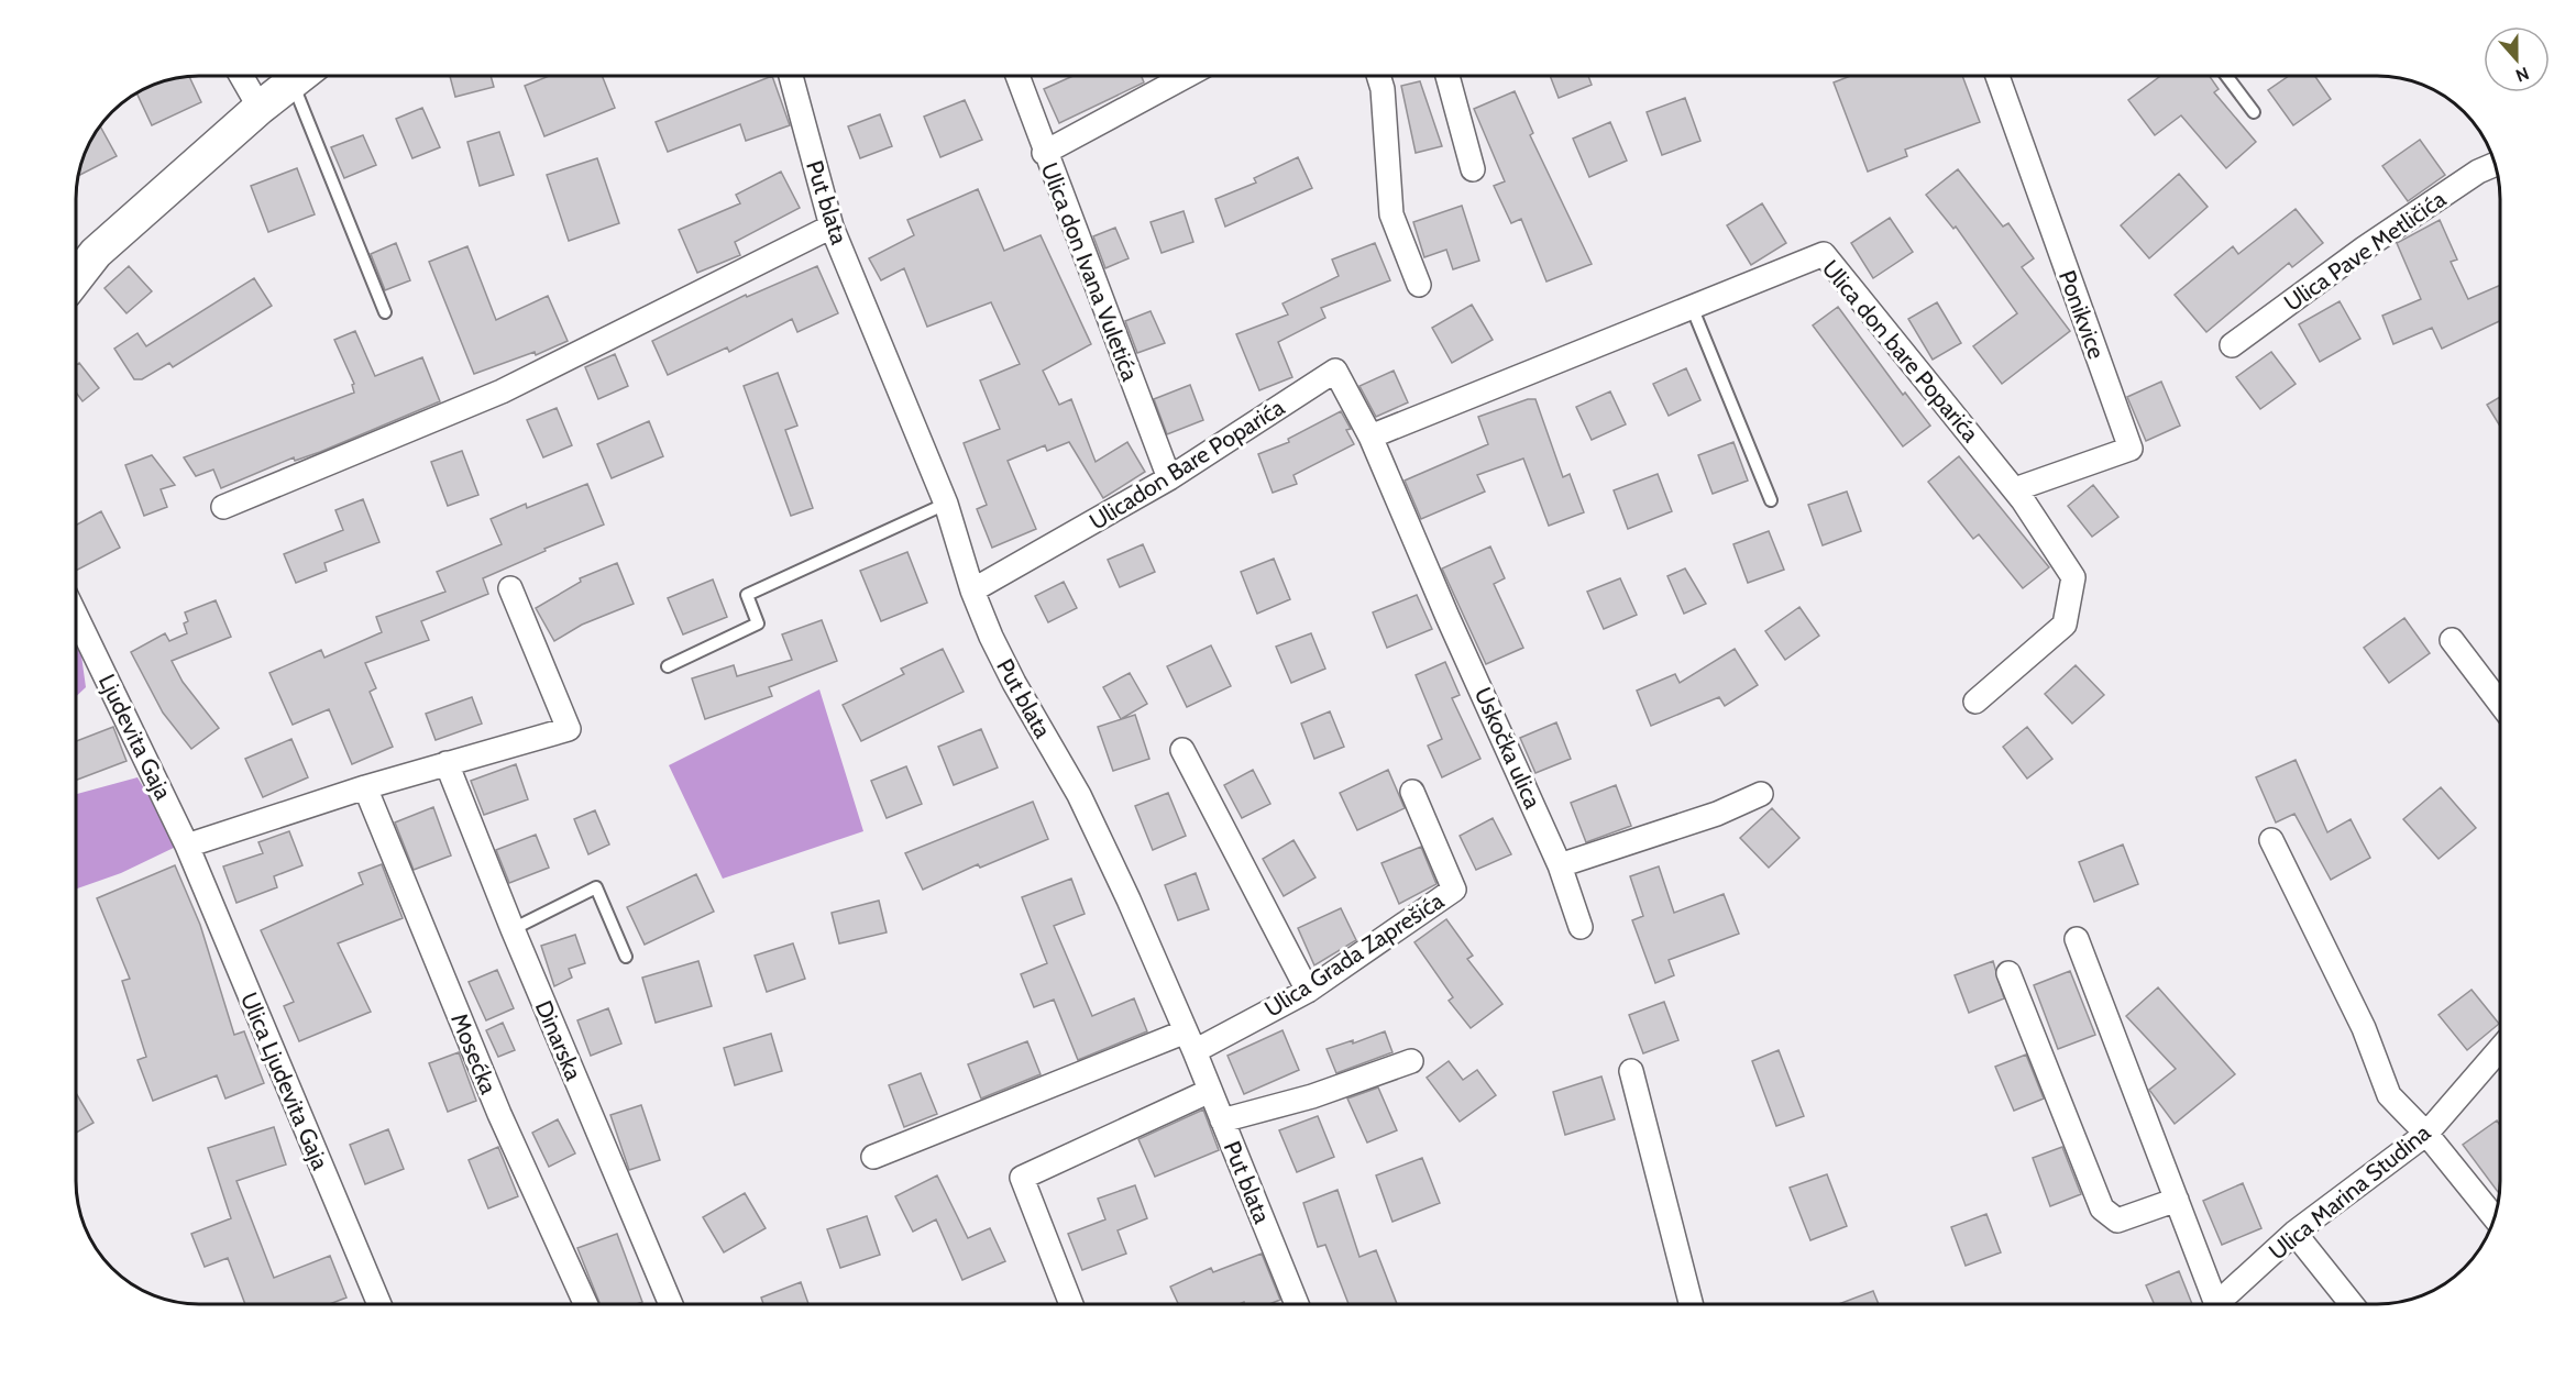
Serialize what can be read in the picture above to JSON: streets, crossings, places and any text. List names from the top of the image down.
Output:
{
  "streets": {
    "street": [
      "Put blata",
      "Ulica Pave Metličića",
      "Ulica don Ivana Vuletića",
      "Ponikvice",
      "Ulica don bare Poparića",
      "Ulicadon Bare Poparića",
      "Ljudevita Gaja",
      "Uskočka ulica",
      "Ulica Grada Zaprešića",
      "Dinarska",
      "Mosećka",
      "Ulica Ljudevita Gaja",
      "Ulica Marina Studina"
    ]
  },
  "crossings": [
    ["Put blata", "Ulicadon Bare Poparića"],
    ["Put blata", "Ulica Grada Zaprešića"],
    ["Ulica don Ivana Vuletića", "Ulicadon Bare Poparića"],
    ["Ponikvice", "Ulica don bare Poparića"],
    ["Ulica don bare Poparića", "Ulicadon Bare Poparića"],
    ["Ulica don bare Poparića", "Uskočka ulica"],
    ["Ulicadon Bare Poparića", "Uskočka ulica"],
    ["Ljudevita Gaja", "Ulica Ljudevita Gaja"]
  ],
  "north": "bottom"
}
